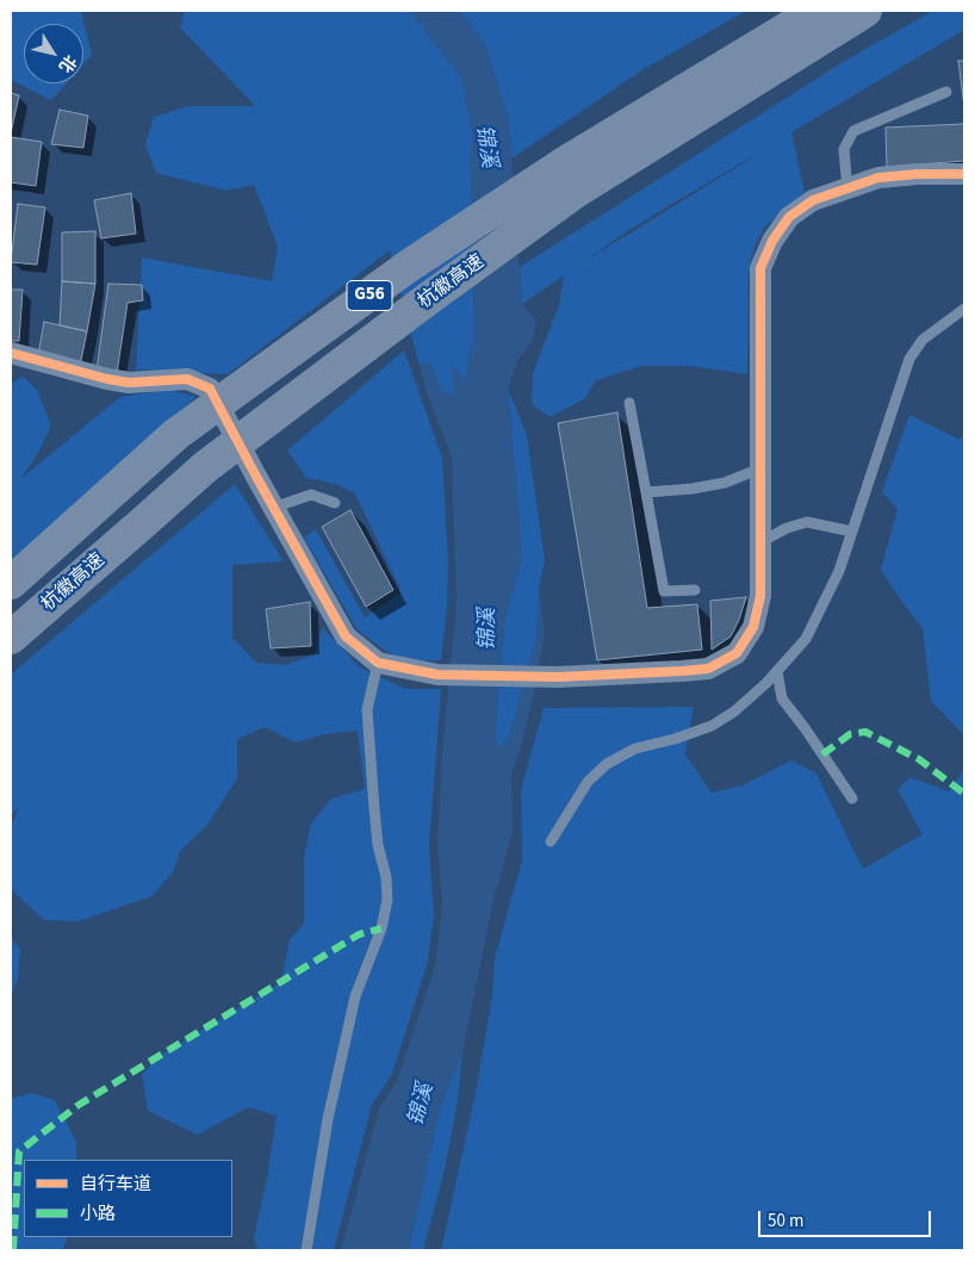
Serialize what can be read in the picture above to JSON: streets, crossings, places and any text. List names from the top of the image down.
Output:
{
  "streets": {
    "highway": ["杭徽高速", "G56"]
  },
  "water": ["锦溪"],
  "legend": ["自行车道", "小路"],
  "scale_bar": "50 m",
  "north": "bottom right"
}
